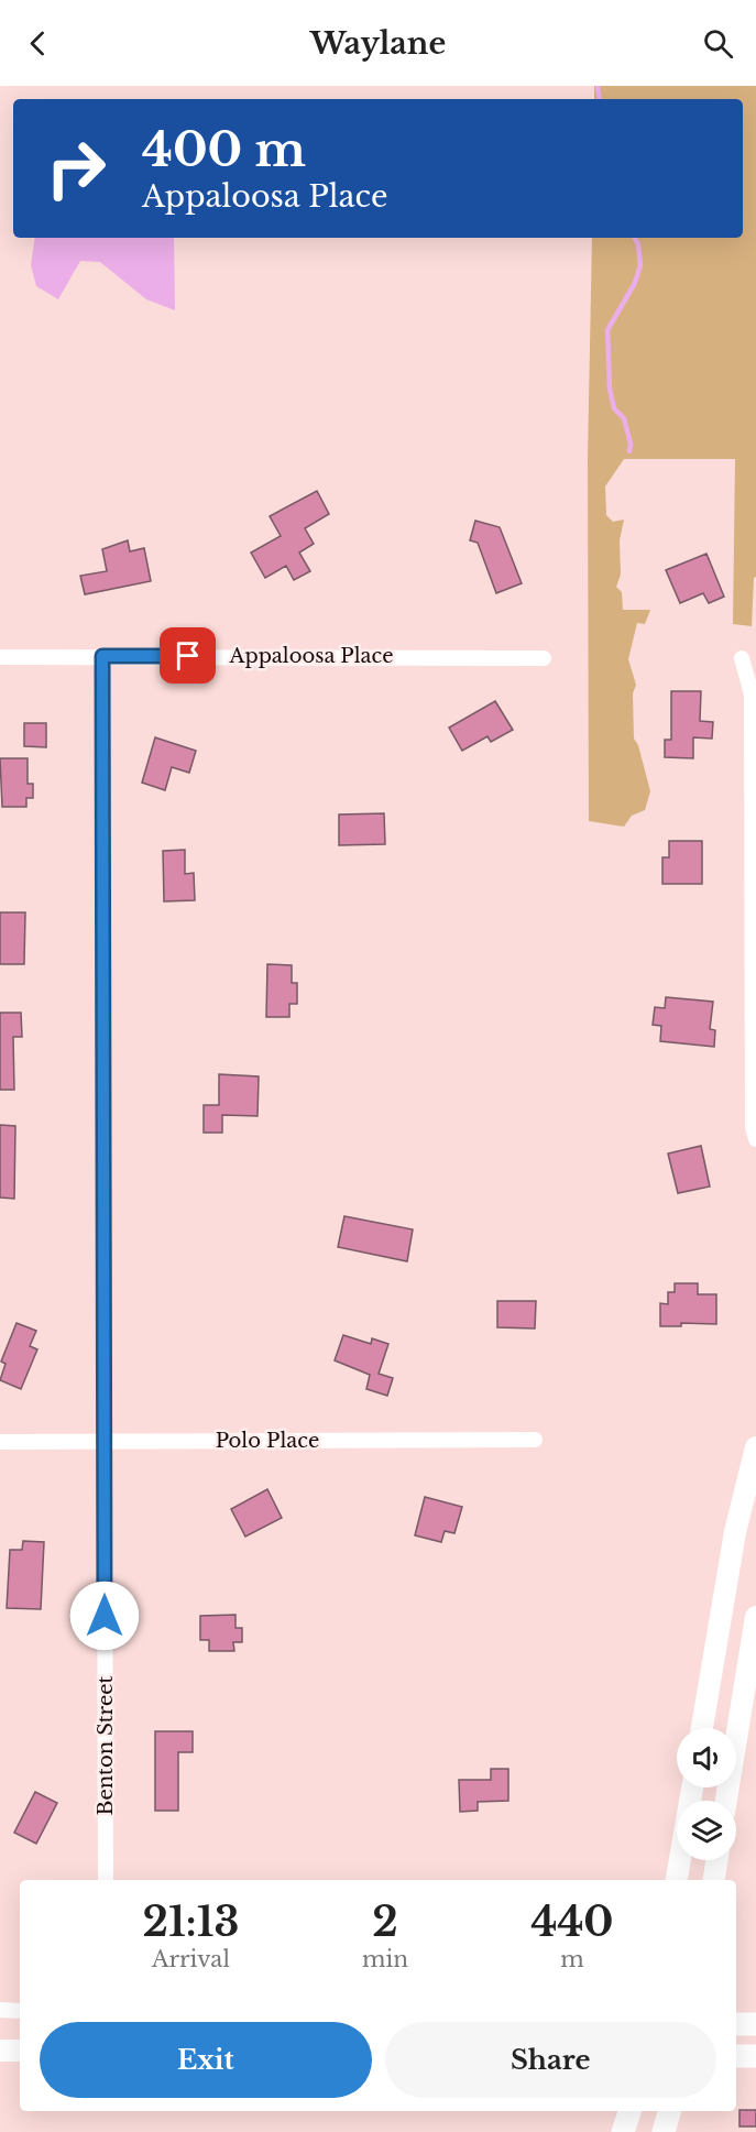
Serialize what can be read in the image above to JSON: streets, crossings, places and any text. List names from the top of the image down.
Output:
{
  "streets": {
    "street": ["Appaloosa Place", "Polo Place", "Benton Street"]
  },
  "crossings": [
    ["Appaloosa Place", "Benton Street"],
    ["Polo Place", "Benton Street"]
  ],
  "page": {
    "header": "Waylane",
    "turn": ["400 m", "Appaloosa Place"],
    "eta": [
      "21:13",
      "Arrival",
      "2",
      "min",
      "440",
      "m"
    ],
    "buttons": ["Exit", "Share"]
  }
}
